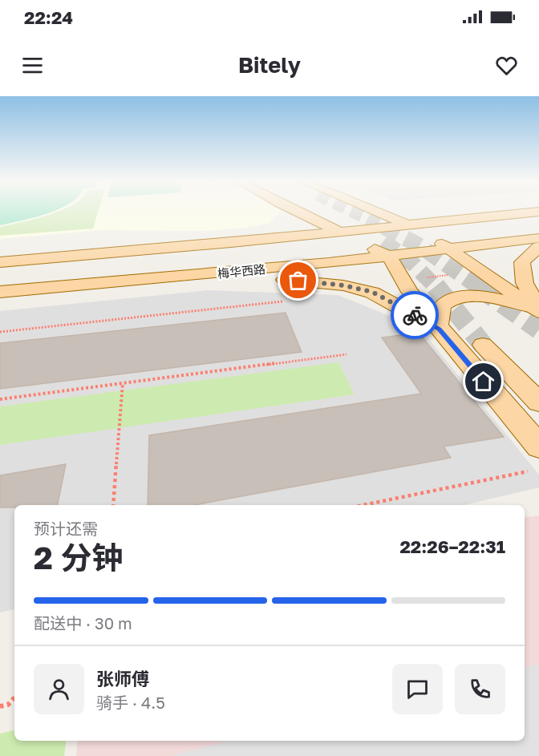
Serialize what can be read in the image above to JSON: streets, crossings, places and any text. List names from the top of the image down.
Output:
{
  "streets": {
    "main road": ["梅华西路"]
  },
  "page": {
    "status": "22:24",
    "header": "Bitely",
    "heading": ["2 分钟", "预计还需", "22:26–22:31"],
    "panel": ["张师傅", "骑手 · 4.5"],
    "bar": "配送中 · 30 m"
  }
}
